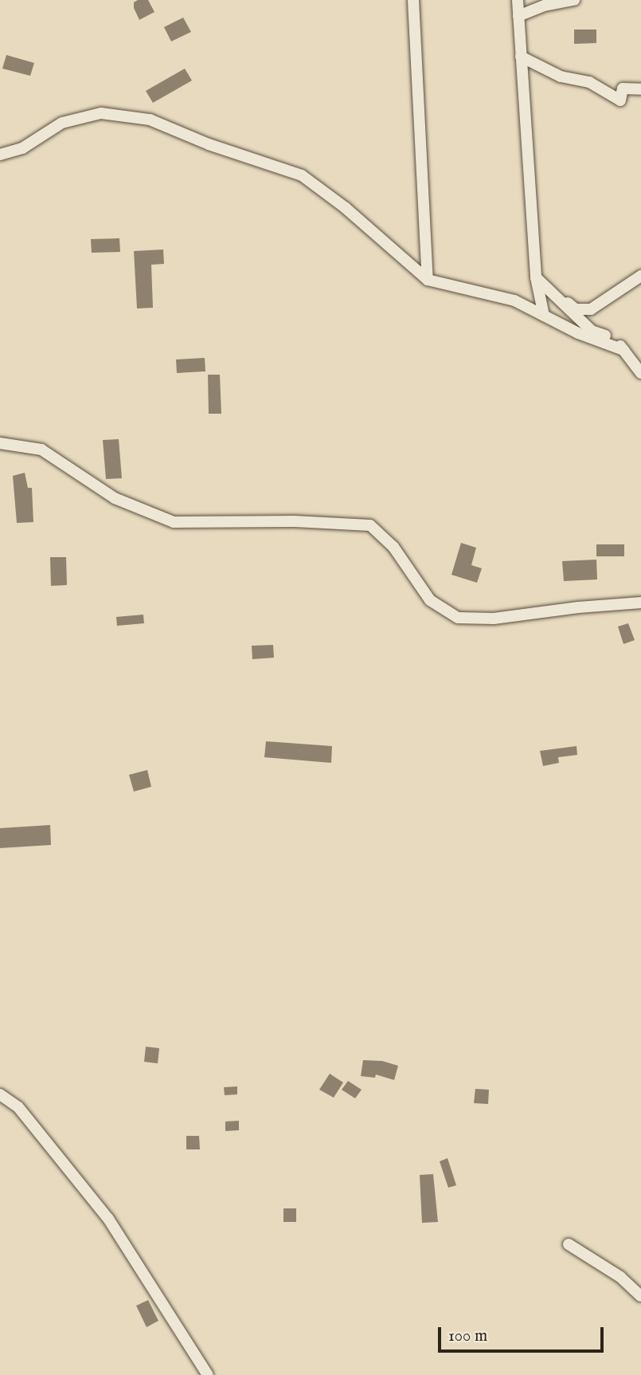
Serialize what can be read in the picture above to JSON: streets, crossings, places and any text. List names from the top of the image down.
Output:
{
  "scale_bar": "100 m"
}
